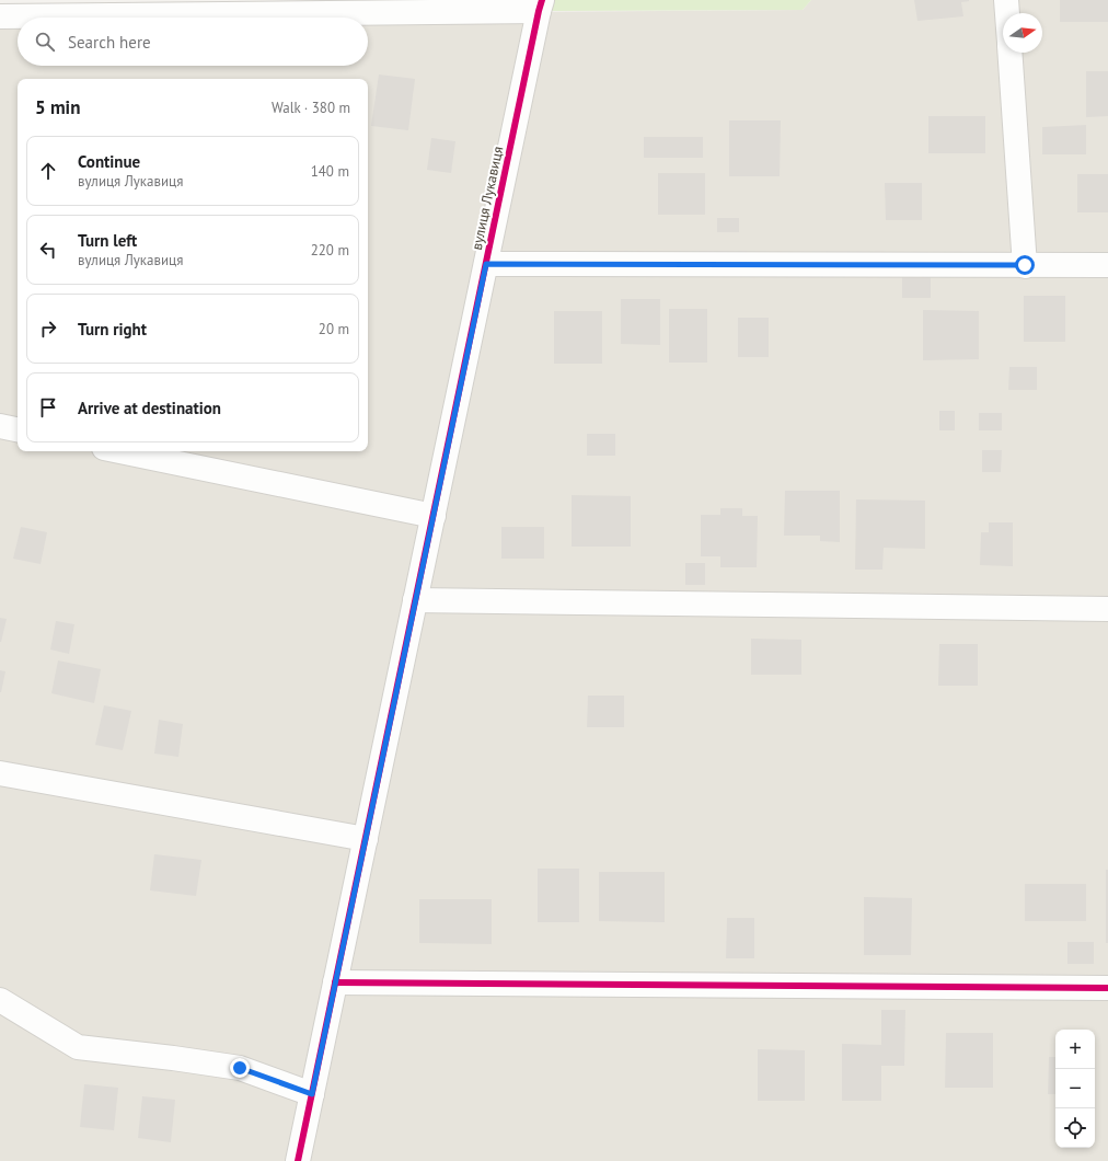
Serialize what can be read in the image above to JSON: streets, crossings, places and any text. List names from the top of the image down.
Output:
{
  "streets": {
    "street": ["вулиця Лукавиця"]
  },
  "north": "right",
  "page": {
    "search": "Search here",
    "heading": ["5 min", "Walk · 380 m"],
    "list": [
      ["Continue", "вулиця Лукавиця", "140 m"],
      ["Turn left", "вулиця Лукавиця", "220 m"],
      ["Turn right", "20 m"],
      "Arrive at destination"
    ],
    "map_buttons": ["+", "−"]
  }
}
